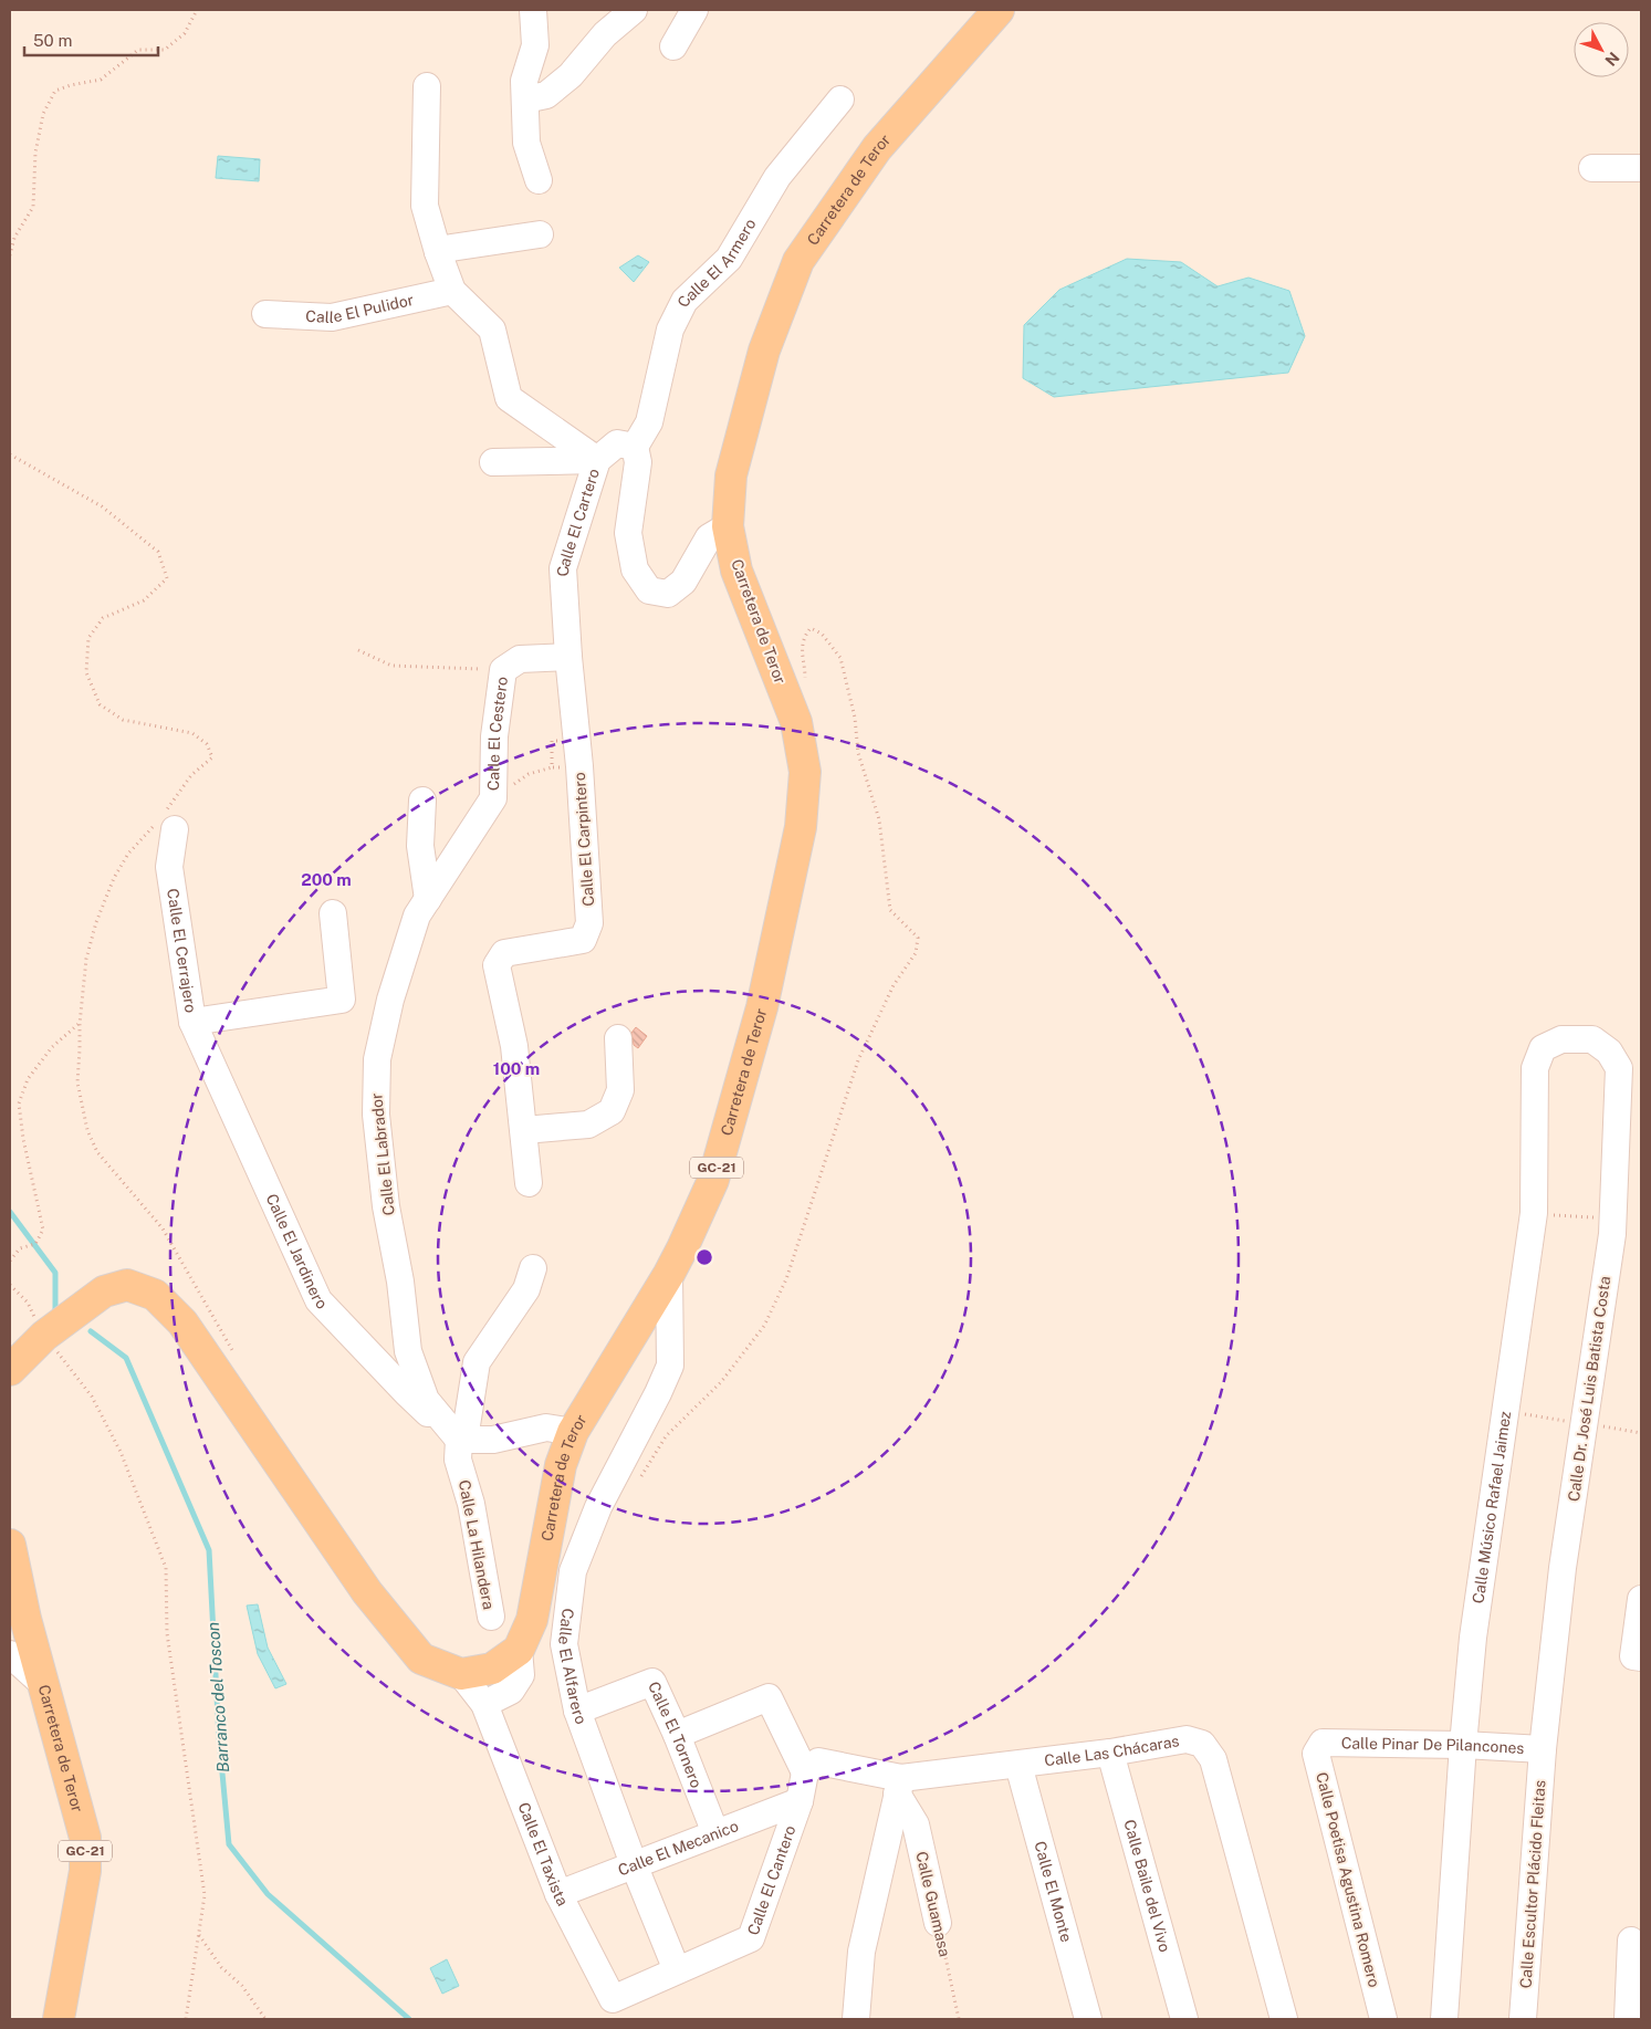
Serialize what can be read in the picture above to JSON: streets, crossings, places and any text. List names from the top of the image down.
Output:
{
  "streets": {
    "main road": ["Carretera de Teror", "GC-21"],
    "street": [
      "Calle El Armero",
      "Calle El Pulidor",
      "Calle El Cartero",
      "Calle El Cestero",
      "Calle El Carpintero",
      "Calle El Cerrajero",
      "Calle El Labrador",
      "Calle El Jardinero",
      "Calle Dr. José Luis Batista Costa",
      "Calle Músico Rafael Jaimez",
      "Calle La Hilandera",
      "Calle El Alfarero",
      "Calle El Tornero",
      "Calle Pinar De Pilancones",
      "Calle Las Chácaras",
      "Calle El Mecanico",
      "Calle El Taxista",
      "Calle El Cantero",
      "Calle Poetisa Agustina Romero",
      "Calle Escultor Plácido Fleitas",
      "Calle Baile del Vivo",
      "Calle El Monte",
      "Calle Guamasa"
    ]
  },
  "crossings": [
    ["Carretera de Teror", "Calle El Alfarero"],
    ["Calle El Armero", "Calle El Cartero"],
    ["Calle El Cartero", "Calle El Cestero"],
    ["Calle El Cartero", "Calle El Carpintero"],
    ["Calle El Cestero", "Calle El Carpintero"],
    ["Calle El Cestero", "Calle El Labrador"],
    ["Calle El Cerrajero", "Calle El Jardinero"],
    ["Calle El Labrador", "Calle El Jardinero"],
    ["Calle El Labrador", "Calle La Hilandera"],
    ["Calle El Jardinero", "Calle La Hilandera"],
    ["Calle Dr. José Luis Batista Costa", "Calle Músico Rafael Jaimez"],
    ["Calle Dr. José Luis Batista Costa", "Calle Pinar De Pilancones"],
    ["Calle Dr. José Luis Batista Costa", "Calle Escultor Plácido Fleitas"],
    ["Calle Músico Rafael Jaimez", "Calle Pinar De Pilancones"],
    ["Calle El Alfarero", "Calle El Tornero"],
    ["Calle El Alfarero", "Calle El Mecanico"],
    ["Calle El Alfarero", "Calle El Cantero"],
    ["Calle El Tornero", "Calle El Mecanico"],
    ["Calle Pinar De Pilancones", "Calle Poetisa Agustina Romero"],
    ["Calle Pinar De Pilancones", "Calle Escultor Plácido Fleitas"],
    ["Calle Las Chácaras", "Calle El Cantero"],
    ["Calle Las Chácaras", "Calle Baile del Vivo"],
    ["Calle Las Chácaras", "Calle El Monte"],
    ["Calle Las Chácaras", "Calle Guamasa"],
    ["Calle El Mecanico", "Calle El Taxista"],
    ["Calle El Mecanico", "Calle El Cantero"],
    ["Calle El Taxista", "Calle El Cantero"]
  ],
  "water": ["Barranco del Toscon"],
  "scale_bar": "50 m",
  "north": "bottom right",
  "rings": ["200 m", "100 m"]
}
